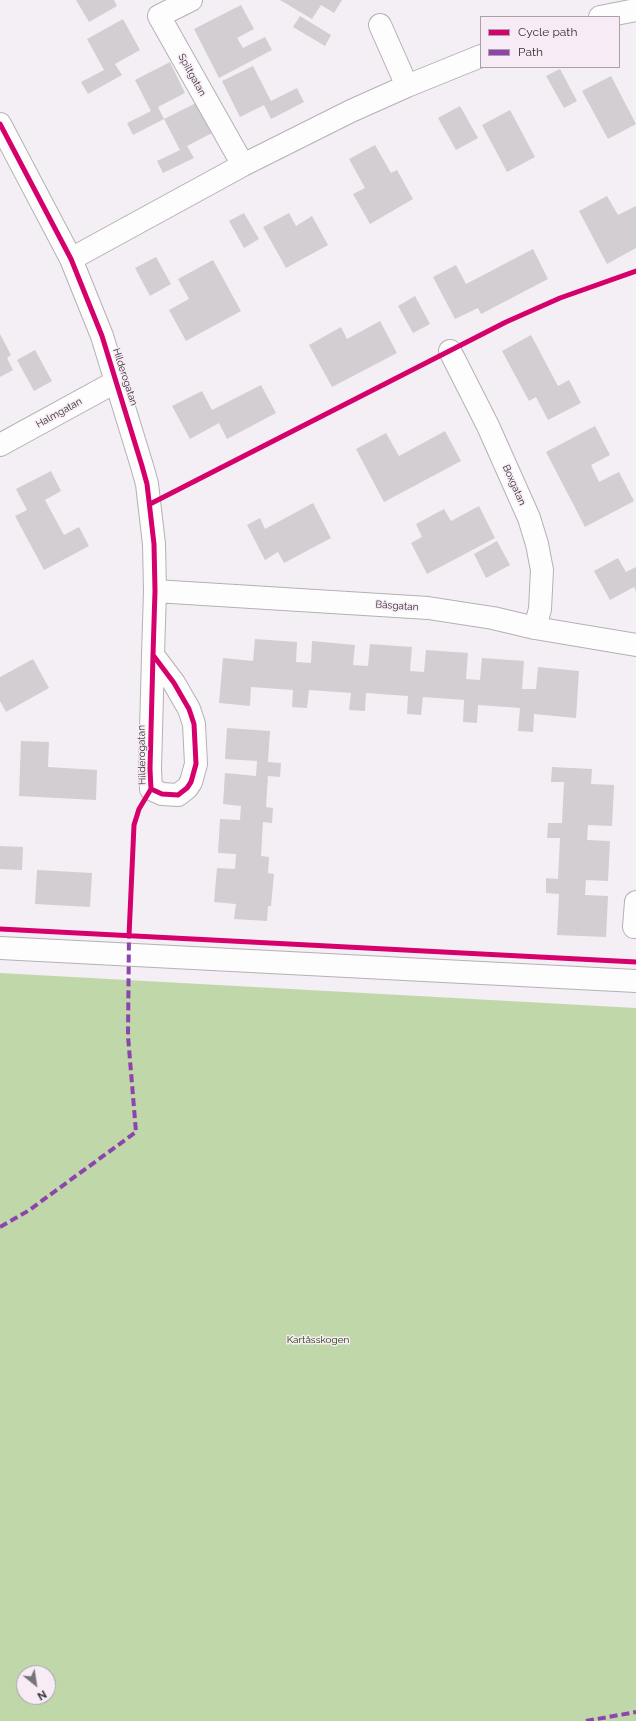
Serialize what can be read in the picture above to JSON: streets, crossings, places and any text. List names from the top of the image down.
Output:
{
  "streets": {
    "street": [
      "Spiltgatan",
      "Hilderogatan",
      "Halmgatan",
      "Boxgatan",
      "Båsgatan"
    ]
  },
  "crossings": [
    ["Hilderogatan", "Halmgatan"],
    ["Hilderogatan", "Båsgatan"],
    ["Boxgatan", "Båsgatan"]
  ],
  "parks": ["Kartåsskogen"],
  "legend": ["Cycle path", "Path"],
  "north": "bottom right"
}
